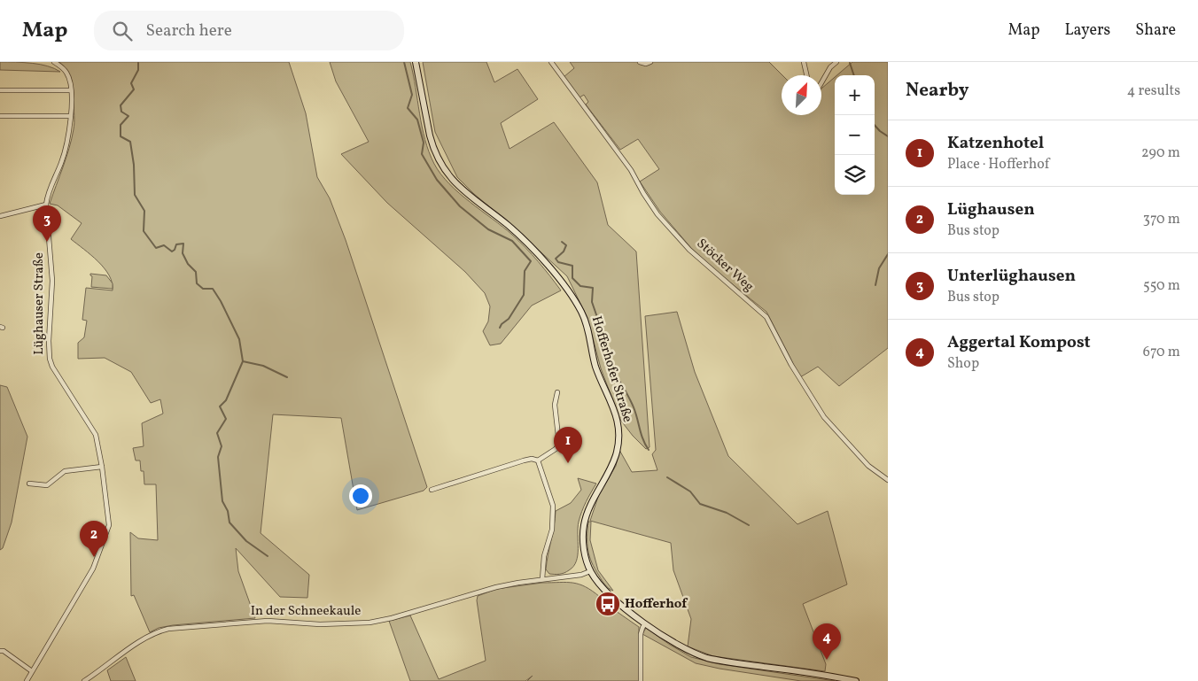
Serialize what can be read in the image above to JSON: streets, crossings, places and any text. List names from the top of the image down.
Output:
{
  "streets": {
    "street": [
      "Stöcker Weg",
      "Lüghauser Straße",
      "Hofferhofer Straße",
      "In der Schneekaule"
    ]
  },
  "crossings": [
    ["Hofferhofer Straße", "In der Schneekaule"]
  ],
  "places": {
    "bus stop": ["Hofferhof"]
  },
  "north": "top right",
  "page": {
    "header": "Map",
    "search": "Search here",
    "nav": ["Map", "Layers", "Share"],
    "heading": ["Nearby", "4 results"],
    "map_buttons": ["+", "−"],
    "list": [
      {
        "mark": "1",
        "name": "Katzenhotel",
        "note": "Place · Hofferhof",
        "value": "290 m"
      },
      {
        "mark": "2",
        "name": "Lüghausen",
        "note": "Bus stop",
        "value": "370 m"
      },
      {
        "mark": "3",
        "name": "Unterlüghausen",
        "note": "Bus stop",
        "value": "550 m"
      },
      {
        "mark": "4",
        "name": "Aggertal Kompost",
        "note": "Shop",
        "value": "670 m"
      }
    ],
    "pins": [
      "3",
      "1",
      "2",
      "4"
    ]
  }
}
